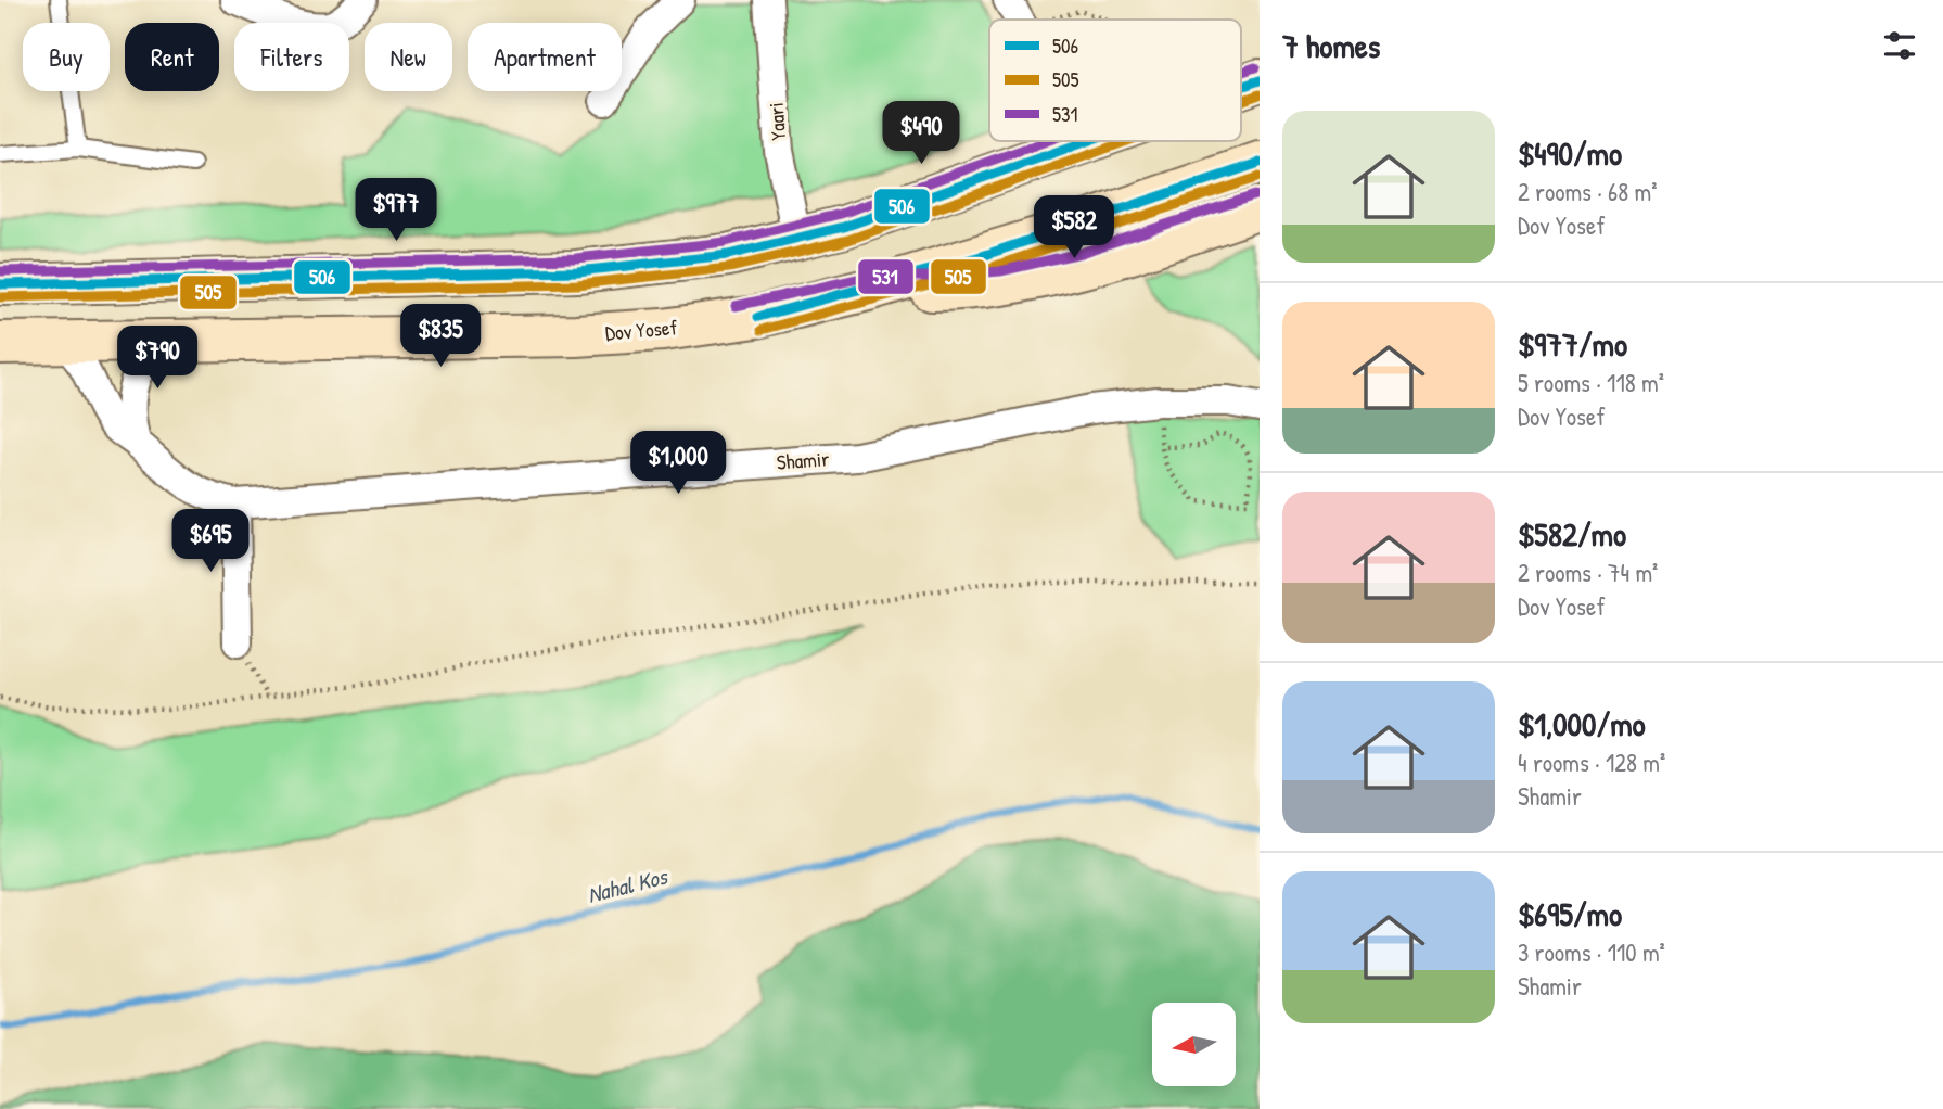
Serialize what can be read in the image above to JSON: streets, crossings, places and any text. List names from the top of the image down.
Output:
{
  "streets": {
    "main road": ["Dov Yosef"],
    "street": ["Yaari", "Shamir"]
  },
  "crossings": [
    ["Dov Yosef", "Shamir"]
  ],
  "water": ["Nahal Kos"],
  "lines": ["transit line 531", "transit line 506", "transit line 505"],
  "legend": ["506", "505", "531"],
  "north": "left",
  "page": {
    "heading": "7 homes",
    "chip": [
      "Buy",
      "Rent",
      "Filters",
      "New",
      "Apartment"
    ],
    "list": [
      {
        "name": "$490/mo",
        "note": "2 rooms · 68 m² · Dov Yosef"
      },
      {
        "name": "$977/mo",
        "note": "5 rooms · 118 m² · Dov Yosef"
      },
      {
        "name": "$582/mo",
        "note": "2 rooms · 74 m² · Dov Yosef"
      },
      {
        "name": "$1,000/mo",
        "note": "4 rooms · 128 m² · Shamir"
      },
      {
        "name": "$695/mo",
        "note": "3 rooms · 110 m² · Shamir"
      }
    ],
    "price": [
      "$490",
      "$977",
      "$582",
      "$835",
      "$790",
      "$1,000",
      "$695"
    ]
  }
}
